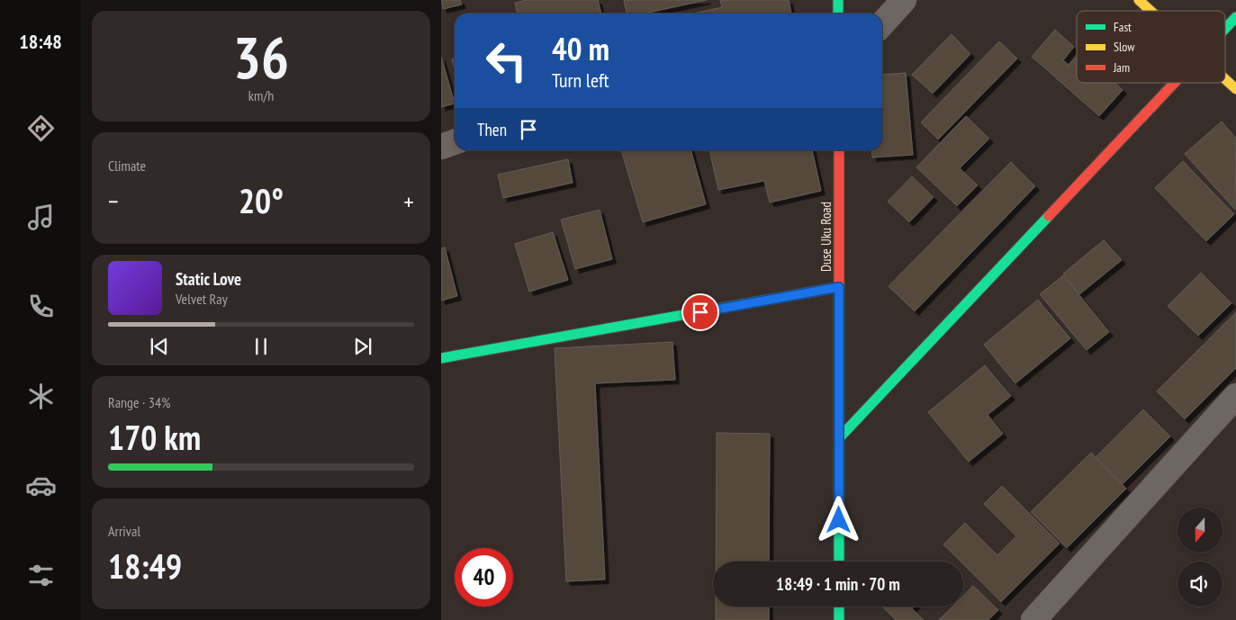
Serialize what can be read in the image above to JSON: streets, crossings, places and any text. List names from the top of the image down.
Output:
{
  "streets": {
    "street": ["Duse Uku Road"]
  },
  "legend": ["Fast", "Slow", "Jam"],
  "north": "bottom",
  "page": {
    "tabs": "18:48",
    "tile": [
      ["36", "km/h"],
      "Climate",
      ["Range · 34%", "170 km"],
      ["Arrival", "18:49"]
    ],
    "turn": ["40 m", "Turn left"],
    "then": "Then",
    "heat": ["−", "20°", "+"],
    "song": ["Static Love", "Velvet Ray"],
    "limit": "40",
    "trip": "18:49 · 1 min · 70 m"
  }
}
